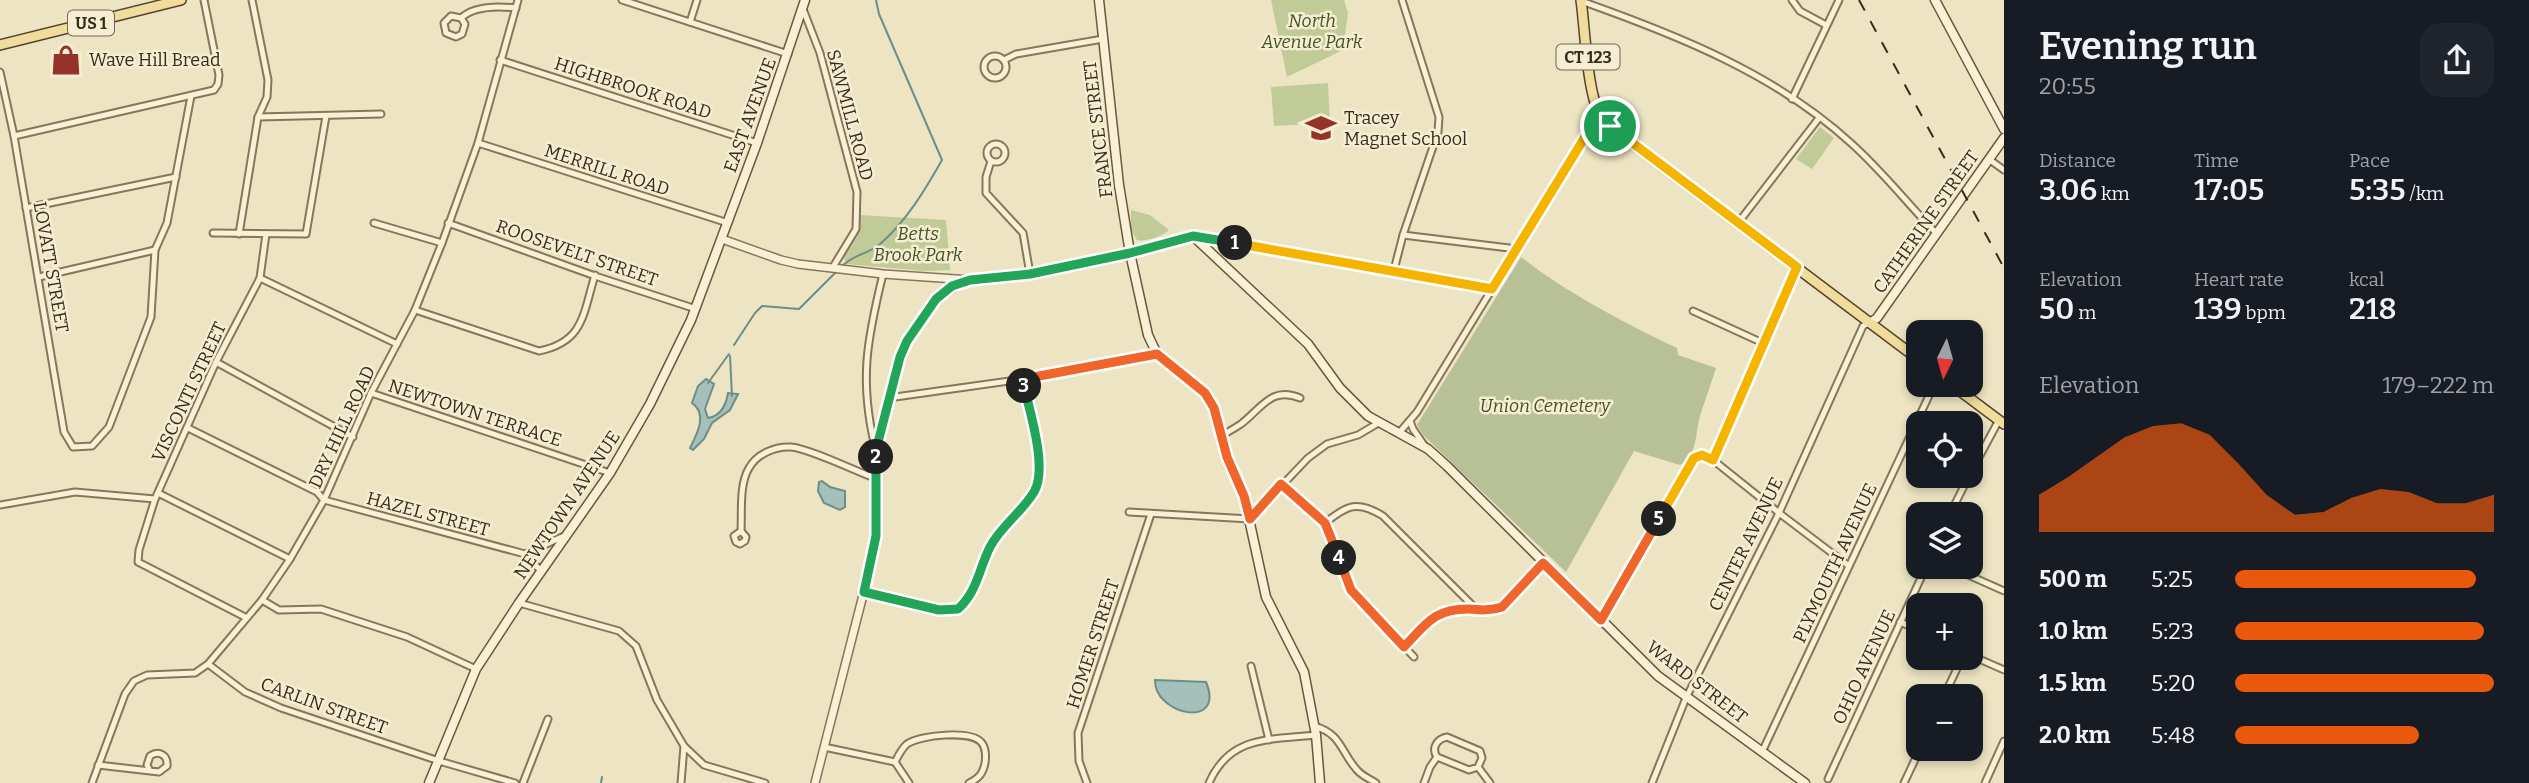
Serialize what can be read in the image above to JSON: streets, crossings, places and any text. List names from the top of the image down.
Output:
{
  "streets": {
    "main road": [
      "US 1",
      "CT 123",
      "EAST AVENUE",
      "FRANCE STREET",
      "CATHERINE STREET",
      "NEWTOWN AVENUE",
      "WARD STREET"
    ],
    "street": [
      "HIGHBROOK ROAD",
      "SAWMILL ROAD",
      "MERRILL ROAD",
      "ROOSEVELT STREET",
      "LOVATT STREET",
      "VISCONTI STREET",
      "NEWTOWN TERRACE",
      "DRY HILL ROAD",
      "HAZEL STREET",
      "CENTER AVENUE",
      "PLYMOUTH AVENUE",
      "HOMER STREET",
      "OHIO AVENUE",
      "CARLIN STREET"
    ]
  },
  "crossings": [
    ["HIGHBROOK ROAD", "EAST AVENUE"],
    ["HIGHBROOK ROAD", "DRY HILL ROAD"],
    ["EAST AVENUE", "SAWMILL ROAD"],
    ["EAST AVENUE", "MERRILL ROAD"],
    ["EAST AVENUE", "NEWTOWN AVENUE"],
    ["MERRILL ROAD", "DRY HILL ROAD"],
    ["CATHERINE STREET", "CENTER AVENUE"],
    ["ROOSEVELT STREET", "DRY HILL ROAD"],
    ["ROOSEVELT STREET", "NEWTOWN AVENUE"],
    ["VISCONTI STREET", "DRY HILL ROAD"],
    ["VISCONTI STREET", "HAZEL STREET"],
    ["NEWTOWN TERRACE", "DRY HILL ROAD"],
    ["NEWTOWN TERRACE", "NEWTOWN AVENUE"],
    ["DRY HILL ROAD", "HAZEL STREET"],
    ["DRY HILL ROAD", "CARLIN STREET"],
    ["NEWTOWN AVENUE", "CARLIN STREET"],
    ["CENTER AVENUE", "WARD STREET"],
    ["PLYMOUTH AVENUE", "WARD STREET"]
  ],
  "parks": ["North Avenue Park", "Betts Brook Park", "Union Cemetery"],
  "places": {
    "shop": ["Wave Hill Bread"],
    "school or university": ["Tracey Magnet School"]
  },
  "north": "bottom",
  "page": {
    "heading": ["Evening run", "20:55"],
    "stats": [
      ["Distance", "3.06 km"],
      ["Time", "17:05"],
      ["Pace", "5:35 /km"],
      ["Elevation", "50 m"],
      ["Heart rate", "139 bpm"],
      ["kcal", "218"]
    ],
    "pins": [
      "1",
      "3",
      "2",
      "5",
      "4"
    ],
    "map_buttons": ["+", "−"],
    "chart": ["Elevation", "179–222 m"],
    "list": [
      {
        "name": "500 m",
        "note": "5:25"
      },
      {
        "name": "1.0 km",
        "note": "5:23"
      },
      {
        "name": "1.5 km",
        "note": "5:20"
      },
      {
        "name": "2.0 km",
        "note": "5:48"
      }
    ]
  }
}
